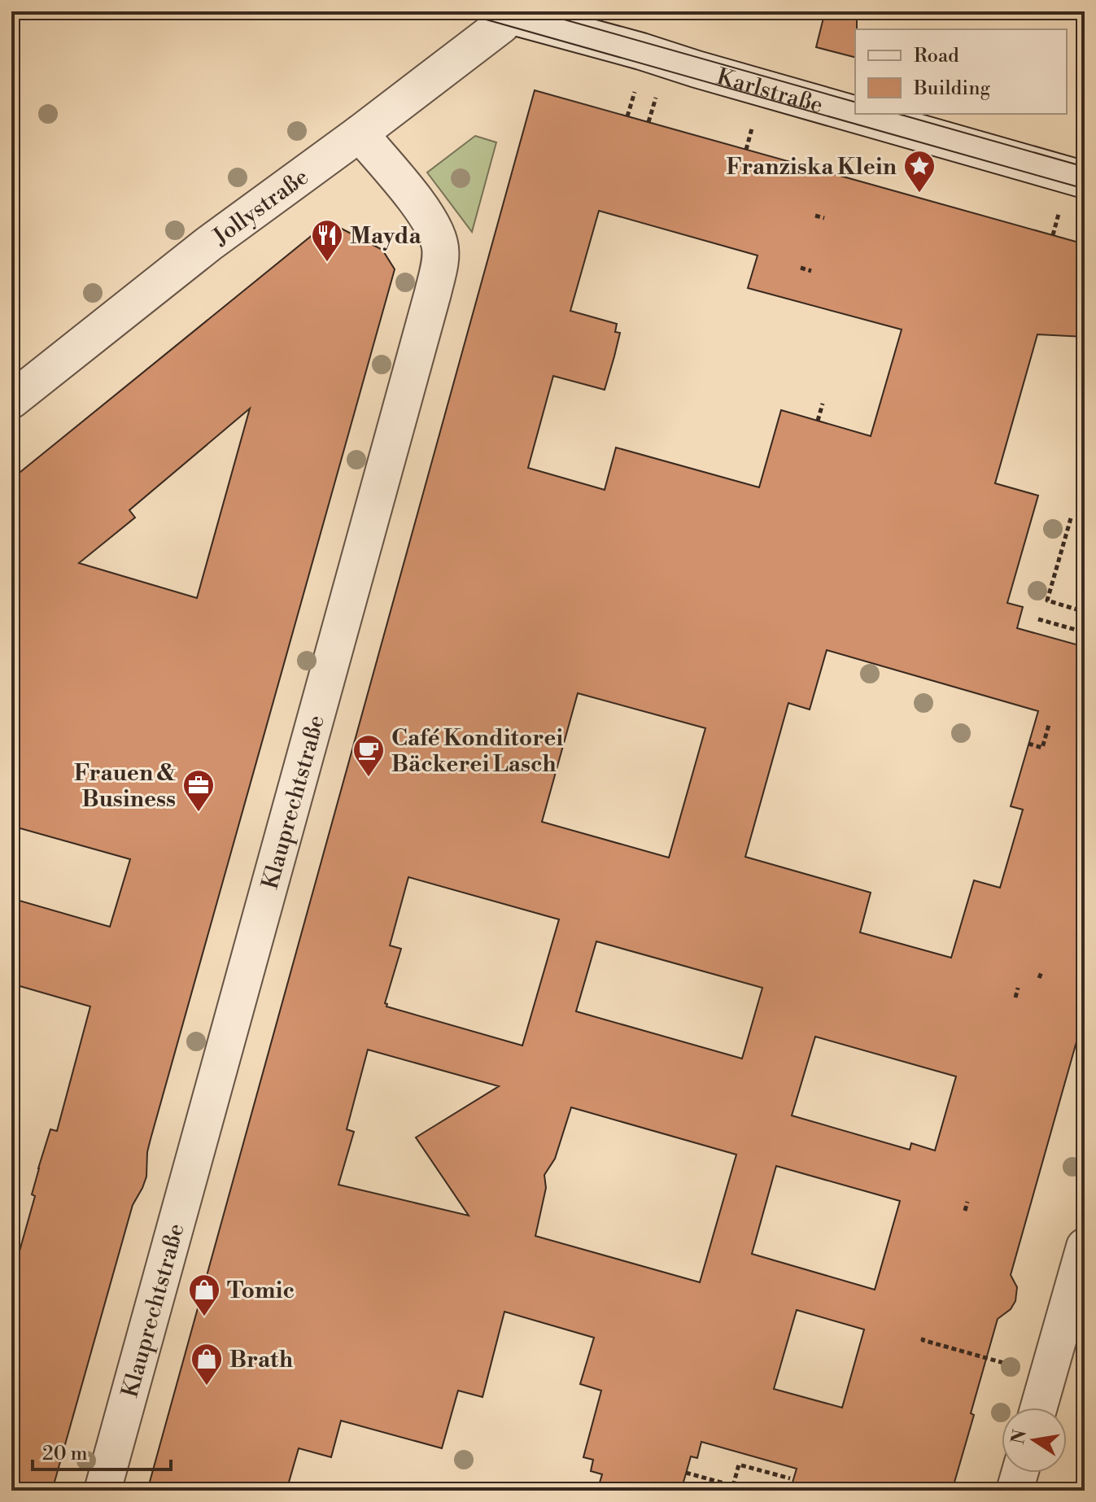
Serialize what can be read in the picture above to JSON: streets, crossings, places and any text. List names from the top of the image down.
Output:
{
  "streets": {
    "street": ["Karlstraße", "Jollystraße", "Klauprechtstraße"]
  },
  "crossings": [
    ["Karlstraße", "Jollystraße"],
    ["Jollystraße", "Klauprechtstraße"]
  ],
  "places": {
    "place": ["Franziska Klein"],
    "restaurant": ["Mayda"],
    "cafe": ["Café Konditorei Bäckerei Lasch"],
    "office": ["Frauen & Business"],
    "shop": ["Tomic", "Brath"]
  },
  "legend": ["Road", "Building"],
  "scale_bar": "20 m",
  "north": "left"
}
